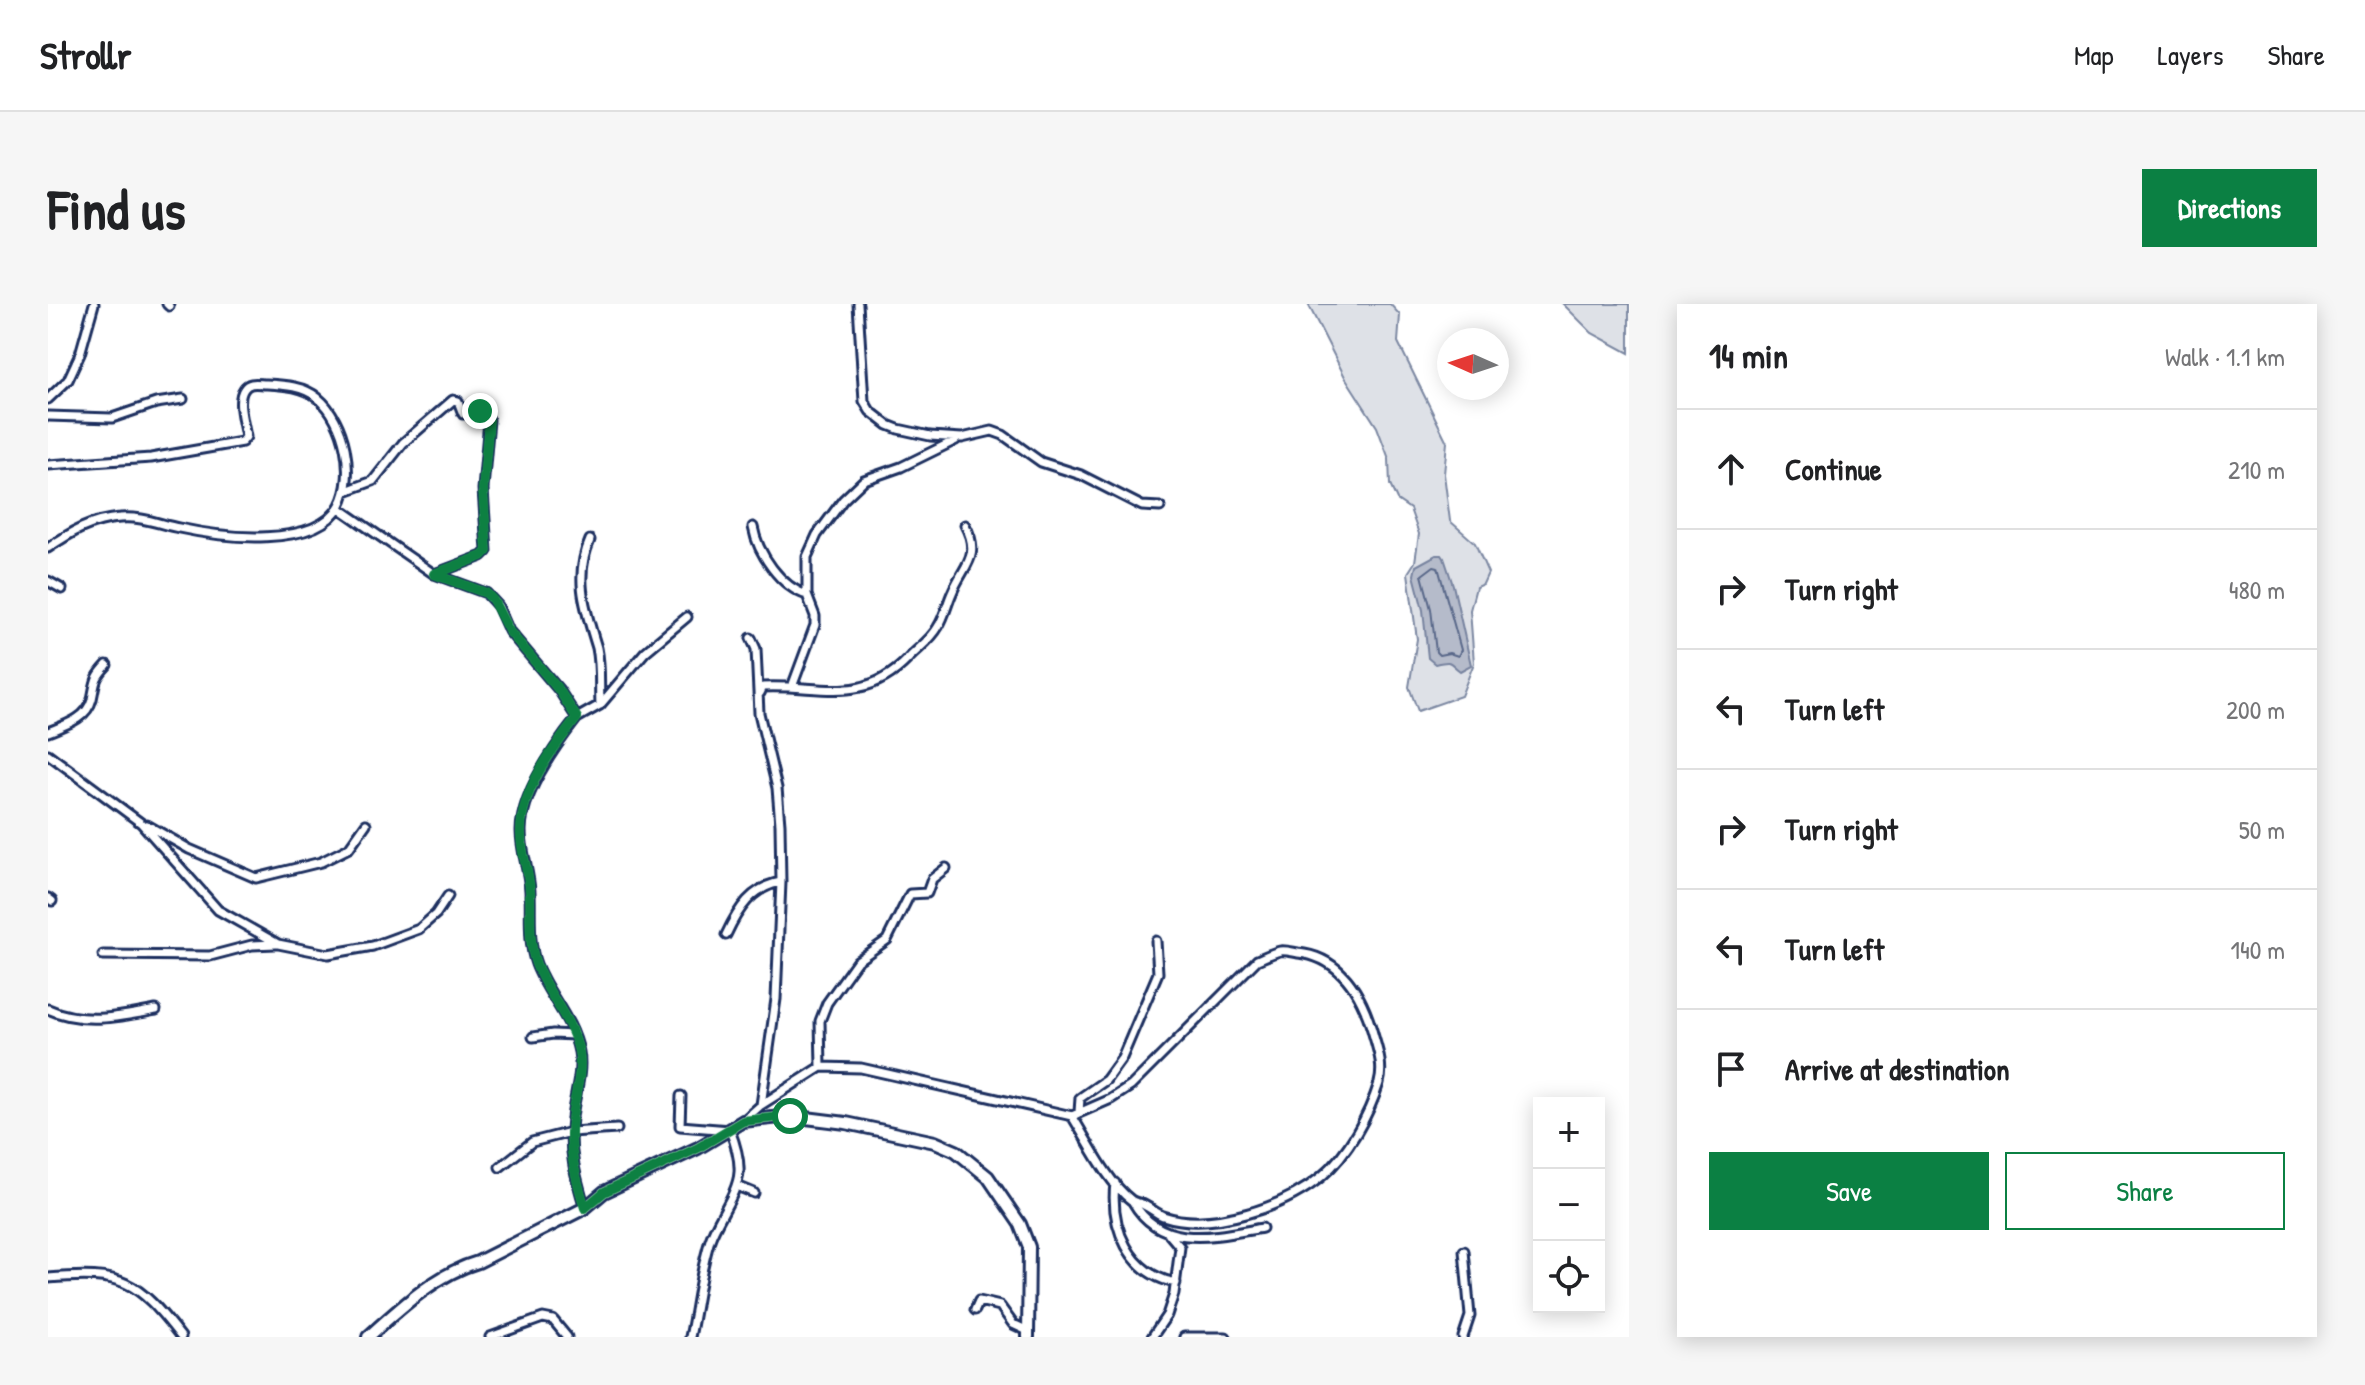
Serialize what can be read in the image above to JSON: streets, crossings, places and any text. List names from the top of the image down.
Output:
{
  "north": "left",
  "page": {
    "header": "Strollr",
    "nav": ["Map", "Layers", "Share"],
    "buttons": [
      "Directions",
      ["Save", "Share"]
    ],
    "title": "Find us",
    "heading": ["14 min", "Walk · 1.1 km"],
    "list": [
      ["Continue", "210 m"],
      ["Turn right", "480 m"],
      ["Turn left", "200 m"],
      ["Turn right", "50 m"],
      ["Turn left", "140 m"],
      "Arrive at destination"
    ],
    "map_buttons": ["+", "−"]
  }
}
